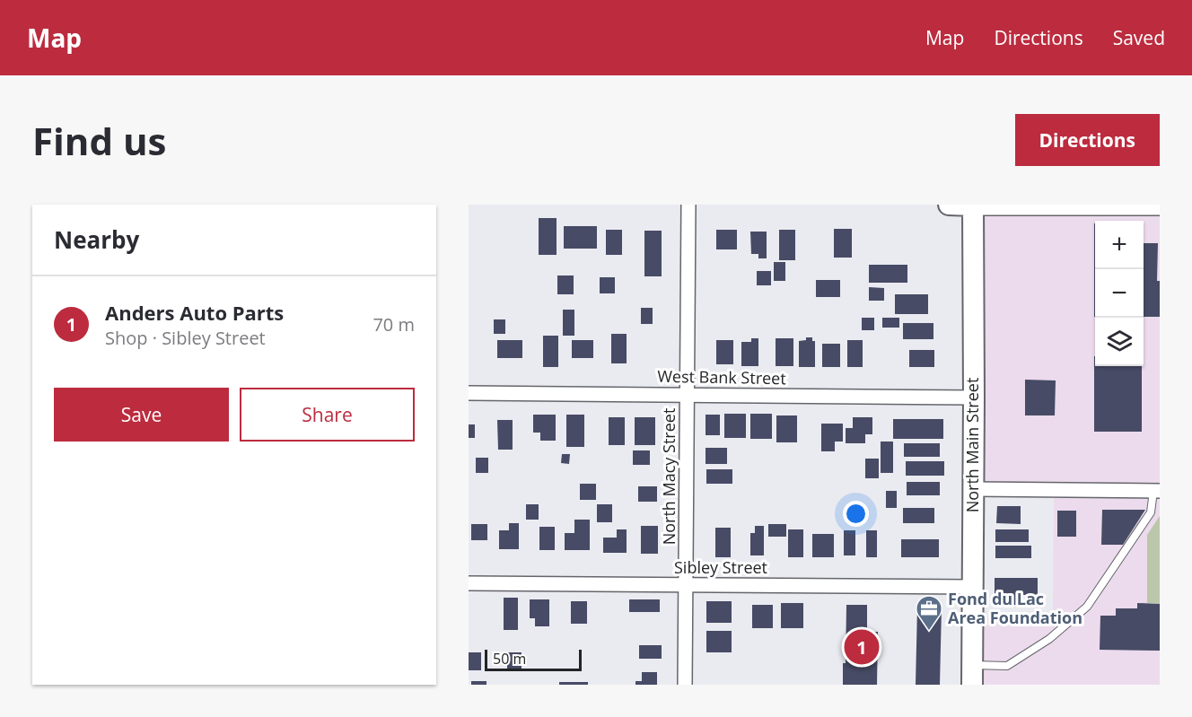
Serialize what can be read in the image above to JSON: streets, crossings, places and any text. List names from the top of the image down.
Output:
{
  "streets": {
    "main road": ["North Main Street"],
    "street": ["West Bank Street", "North Macy Street", "Sibley Street"]
  },
  "crossings": [
    ["West Bank Street", "North Main Street"],
    ["West Bank Street", "North Macy Street"],
    ["North Main Street", "Sibley Street"],
    ["North Macy Street", "Sibley Street"]
  ],
  "places": {
    "office": ["Fond du Lac Area Foundation"]
  },
  "scale_bar": "50 m",
  "page": {
    "header": "Map",
    "nav": ["Map", "Directions", "Saved"],
    "buttons": [
      "Directions",
      ["Save", "Share"]
    ],
    "title": "Find us",
    "heading": "Nearby",
    "map_buttons": ["+", "−"],
    "list": [
      {
        "mark": "1",
        "name": "Anders Auto Parts",
        "note": "Shop · Sibley Street",
        "value": "70 m"
      }
    ],
    "pins": "1",
    "scale": "50 m"
  }
}
